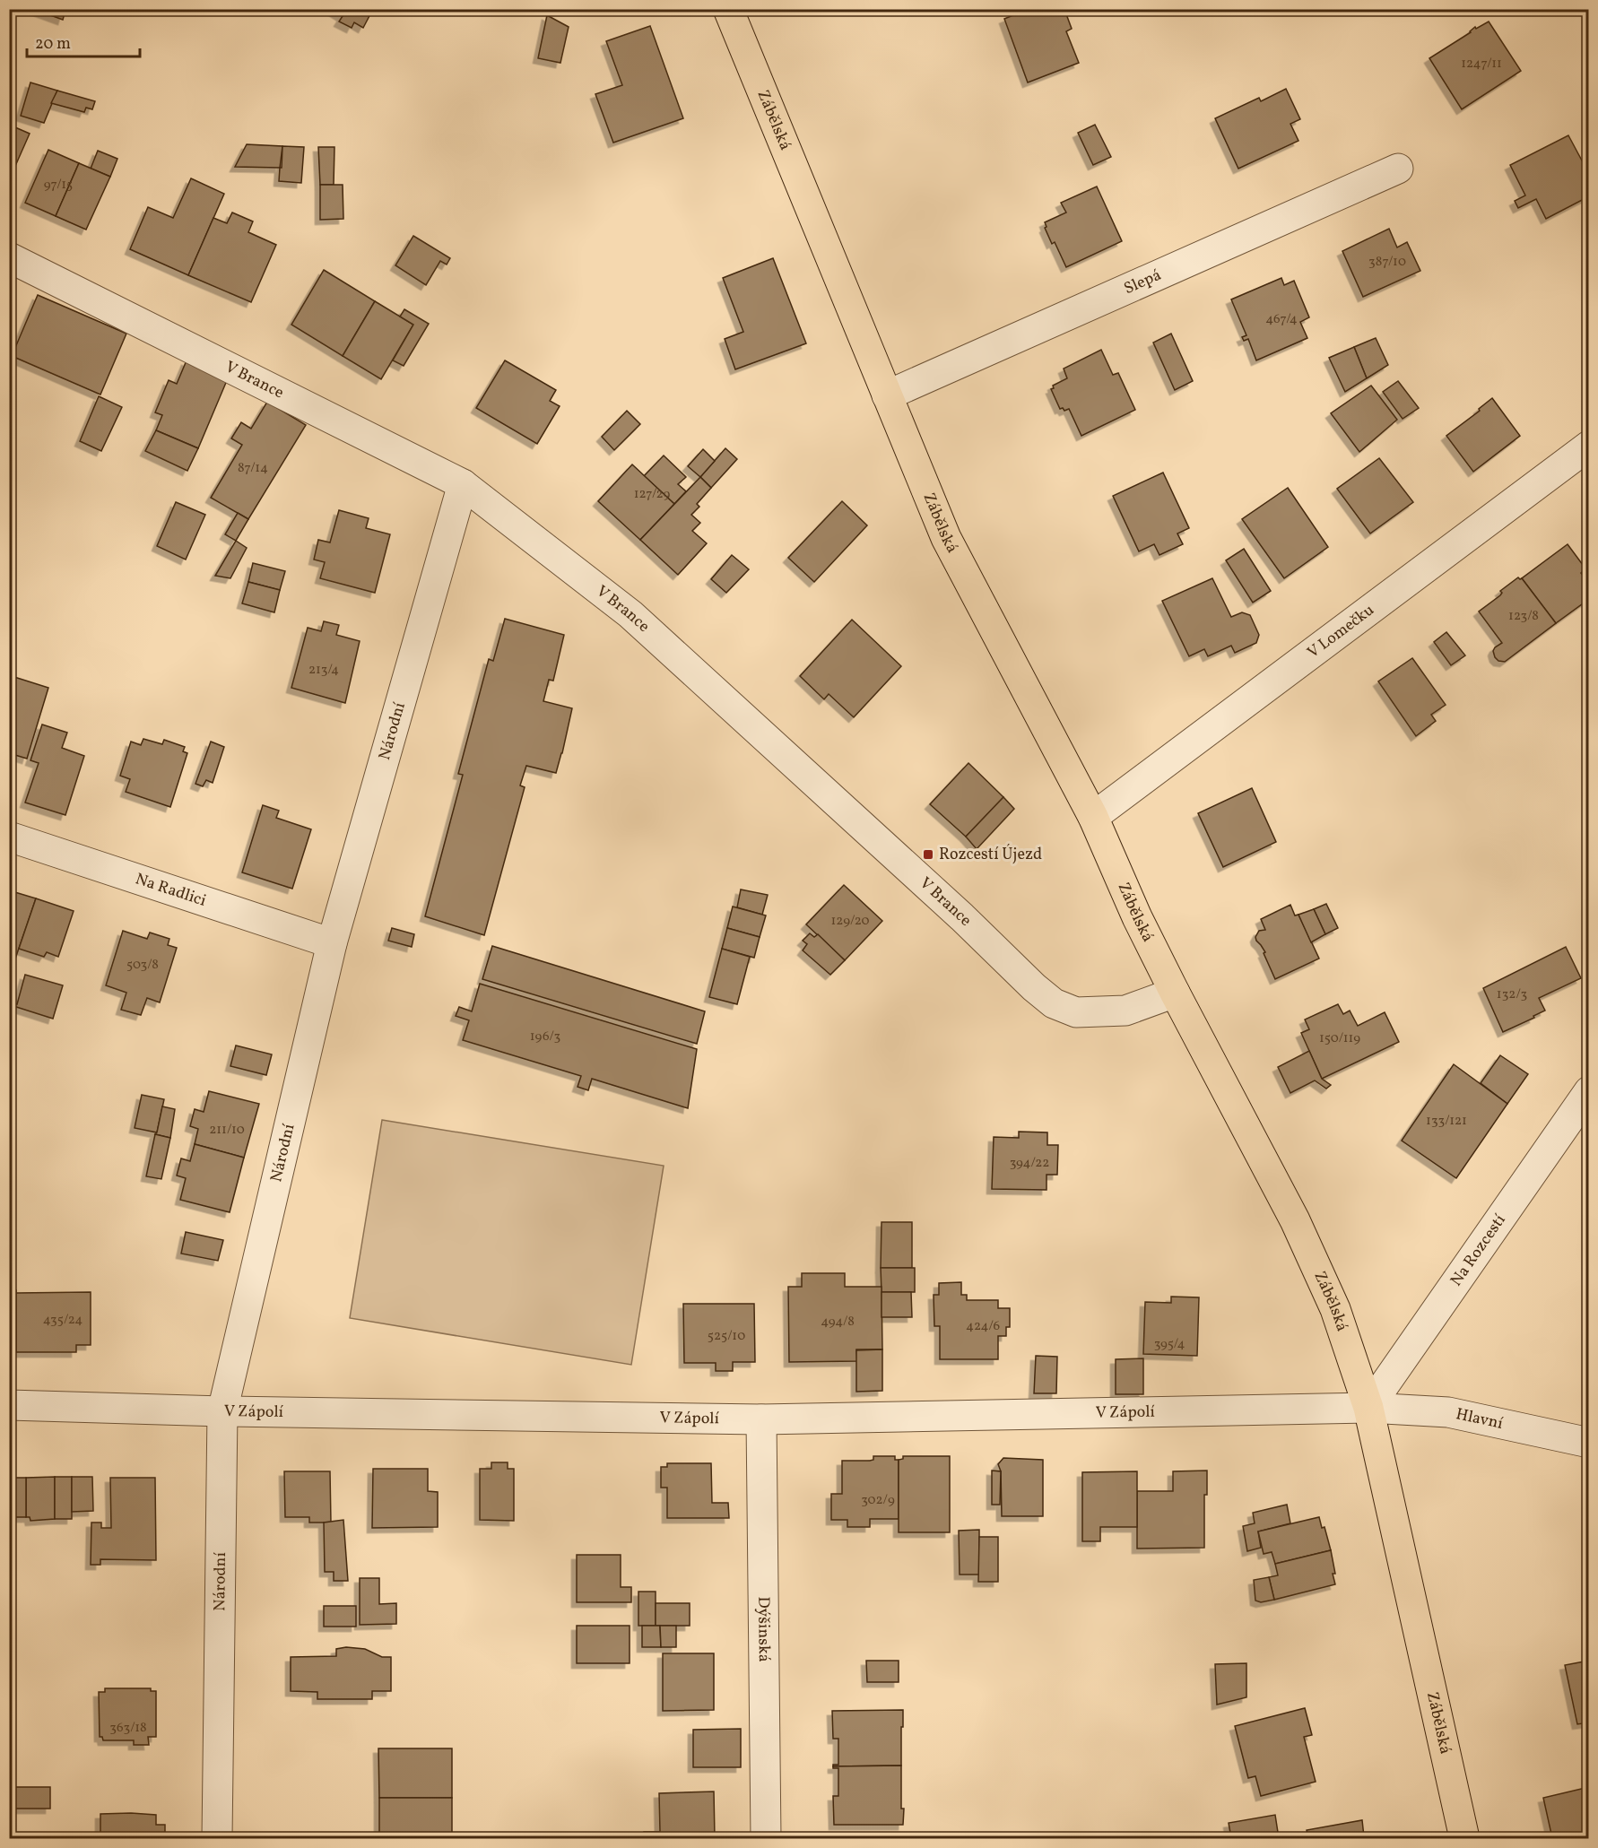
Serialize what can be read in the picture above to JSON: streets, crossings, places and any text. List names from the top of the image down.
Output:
{
  "streets": {
    "main road": ["Zábělská"],
    "street": [
      "Slepá",
      "V Brance",
      "V Lomečku",
      "Národní",
      "Na Radlici",
      "Na Rozcestí",
      "V Zápolí",
      "Hlavní",
      "Dýšinská"
    ]
  },
  "crossings": [
    ["Zábělská", "Slepá"],
    ["Zábělská", "V Brance"],
    ["Zábělská", "V Lomečku"],
    ["Zábělská", "Na Rozcestí"],
    ["Zábělská", "V Zápolí"],
    ["Zábělská", "Hlavní"],
    ["V Brance", "Národní"],
    ["Národní", "Na Radlici"],
    ["Národní", "V Zápolí"],
    ["Na Rozcestí", "V Zápolí"],
    ["Na Rozcestí", "Hlavní"],
    ["V Zápolí", "Hlavní"],
    ["V Zápolí", "Dýšinská"]
  ],
  "places": {
    "transit": ["Rozcestí Újezd"]
  },
  "house_numbers": [
    "1247/11",
    "97/15",
    "387/10",
    "467/4",
    "87/14",
    "127/29",
    "123/8",
    "213/4",
    "129/20",
    "503/8",
    "132/3",
    "196/3",
    "150/119",
    "133/121",
    "211/10",
    "394/22",
    "435/24",
    "494/8",
    "424/6",
    "525/10",
    "395/4",
    "302/9",
    "363/18"
  ],
  "scale_bar": "20 m"
}
